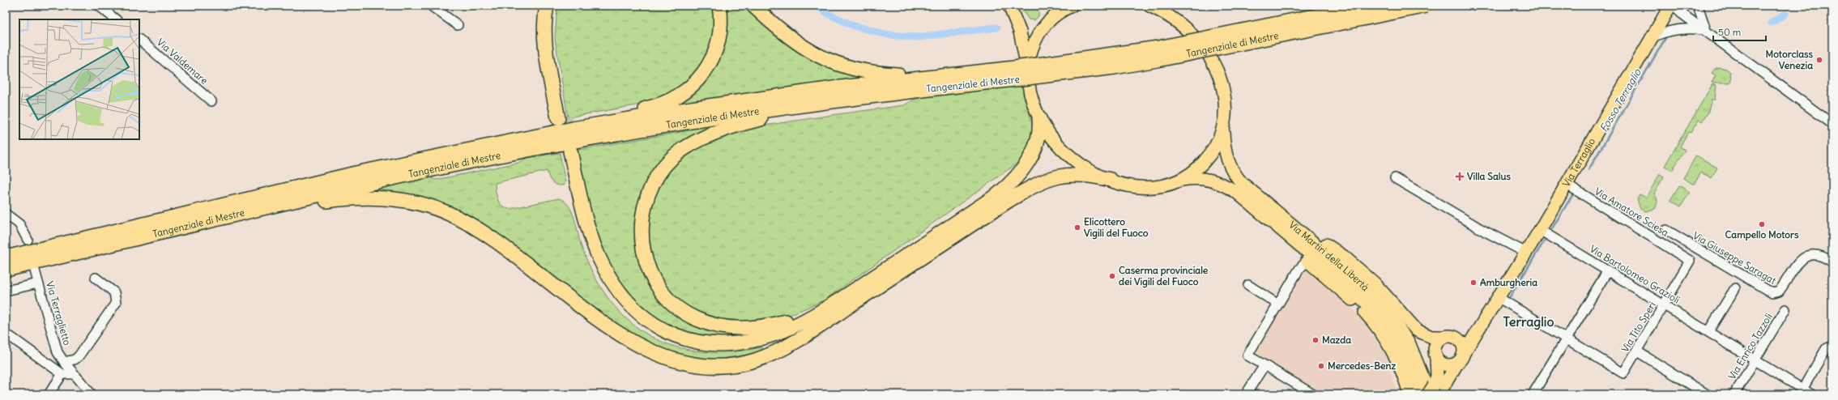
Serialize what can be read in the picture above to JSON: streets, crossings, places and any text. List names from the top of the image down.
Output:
{
  "streets": {
    "highway": ["Tangenziale di Mestre"],
    "main road": ["Via Terraglio", "Via Martiri della Libertà"],
    "street": [
      "Via Valdemare",
      "Via Amatore Sciesa",
      "Via Giuseppe Saragat",
      "Via Bartolomeo Grazioli",
      "Via Terraglietto",
      "Via Tito Speri",
      "Via Enrico Tazzoli"
    ]
  },
  "crossings": [
    ["Via Terraglio", "Via Amatore Sciesa"],
    ["Via Terraglio", "Via Martiri della Libertà"],
    ["Via Terraglio", "Via Bartolomeo Grazioli"],
    ["Via Amatore Sciesa", "Via Tito Speri"],
    ["Via Bartolomeo Grazioli", "Via Tito Speri"],
    ["Via Bartolomeo Grazioli", "Via Enrico Tazzoli"]
  ],
  "districts": ["Terraglio"],
  "water": ["Fosso Terraglio"],
  "places": {
    "other": [
      "Motorclass Venezia",
      "Campello Motors",
      "Elicottero Vigili del Fuoco",
      "Caserma provinciale dei Vigili del Fuoco",
      "Amburgheria",
      "Mazda",
      "Mercedes-Benz"
    ],
    "health": ["Villa Salus"]
  },
  "scale_bar": "50 m"
}
